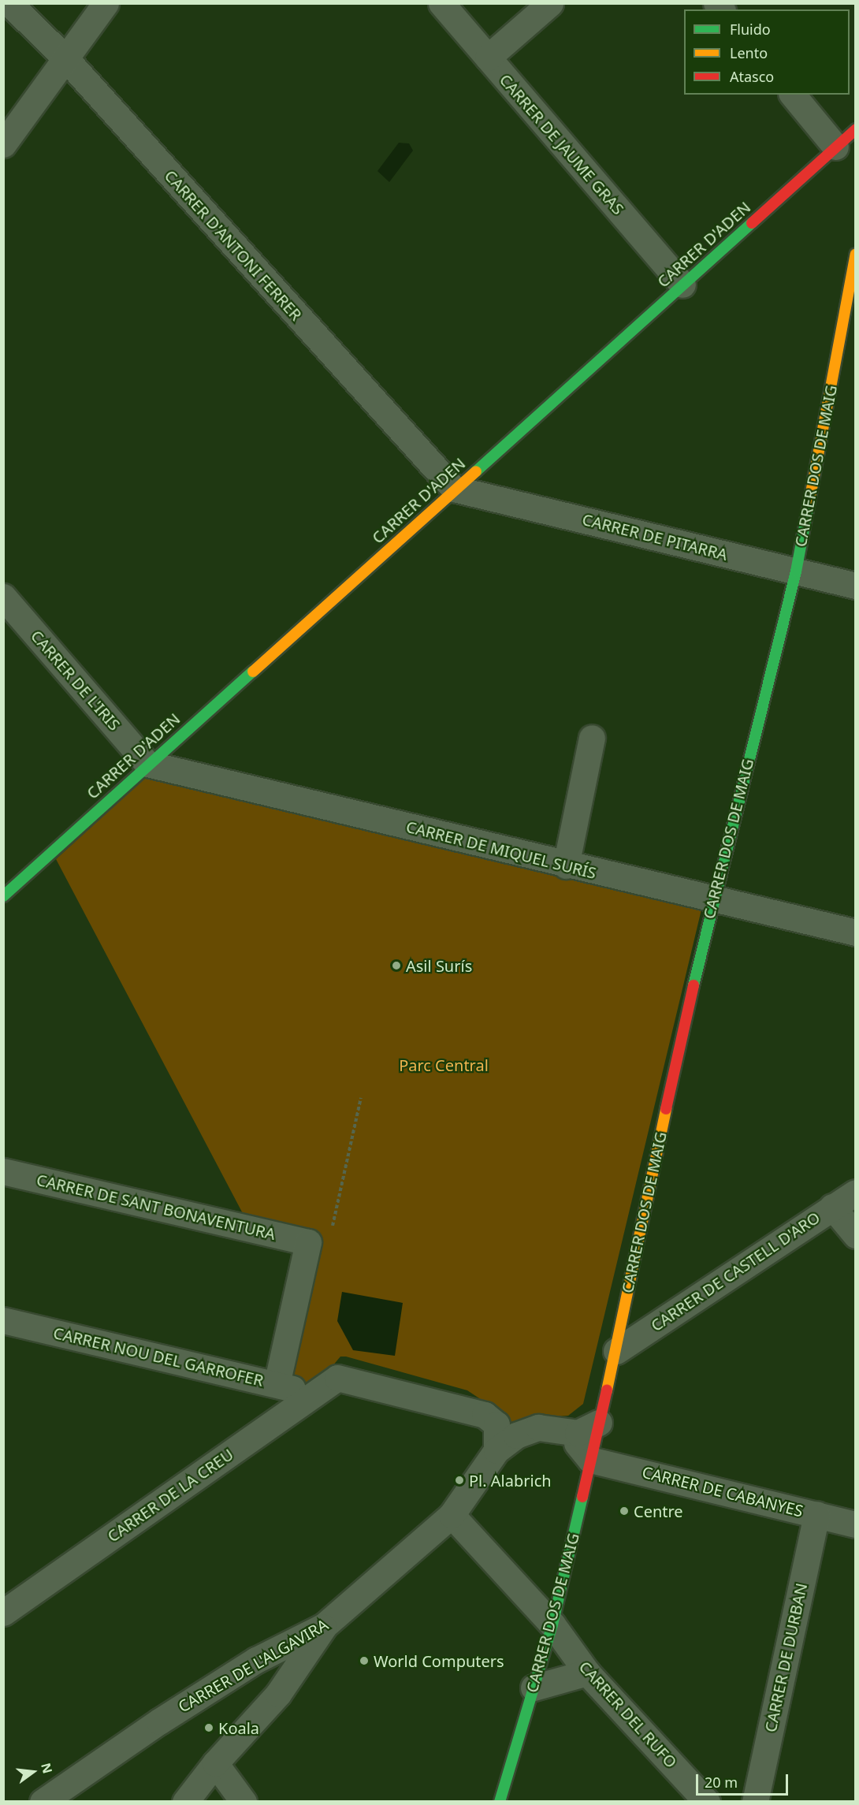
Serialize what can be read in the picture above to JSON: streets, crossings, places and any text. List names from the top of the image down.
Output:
{
  "streets": {
    "street": [
      "CARRER DE JAUME GRAS",
      "CARRER D'ADEN",
      "CARRER D'ANTONI FERRER",
      "CARRER DOS DE MAIG",
      "CARRER DE PITARRA",
      "CARRER DE L'IRIS",
      "CARRER DE MIQUEL SURÍS",
      "CARRER DE SANT BONAVENTURA",
      "CARRER DE CASTELL D'ARO",
      "CARRER NOU DEL GARROFER",
      "CARRER DE CABANYES",
      "CARRER DE LA CREU",
      "CARRER DE DURBAN",
      "CARRER DE L'ALGAVIRA",
      "CARRER DEL RUFO"
    ]
  },
  "crossings": [
    ["CARRER DE JAUME GRAS", "CARRER D'ADEN"],
    ["CARRER D'ADEN", "CARRER D'ANTONI FERRER"],
    ["CARRER D'ADEN", "CARRER DE PITARRA"],
    ["CARRER D'ADEN", "CARRER DE L'IRIS"],
    ["CARRER D'ADEN", "CARRER DE MIQUEL SURÍS"],
    ["CARRER D'ANTONI FERRER", "CARRER DE PITARRA"],
    ["CARRER DOS DE MAIG", "CARRER DE PITARRA"],
    ["CARRER DOS DE MAIG", "CARRER DE MIQUEL SURÍS"],
    ["CARRER DOS DE MAIG", "CARRER DE CASTELL D'ARO"],
    ["CARRER DOS DE MAIG", "CARRER DE CABANYES"],
    ["CARRER DOS DE MAIG", "CARRER DEL RUFO"],
    ["CARRER DE L'IRIS", "CARRER DE MIQUEL SURÍS"],
    ["CARRER NOU DEL GARROFER", "CARRER DE LA CREU"],
    ["CARRER DE CABANYES", "CARRER DE DURBAN"],
    ["CARRER DE LA CREU", "CARRER DE L'ALGAVIRA"],
    ["CARRER DE L'ALGAVIRA", "CARRER DEL RUFO"]
  ],
  "parks": ["Parc Central"],
  "places": [
    "Asil Surís",
    "Pl. Alabrich",
    "Centre",
    "World Computers",
    "Koala"
  ],
  "legend": ["Fluido", "Lento", "Atasco"],
  "scale_bar": "20 m",
  "north": "right"
}
